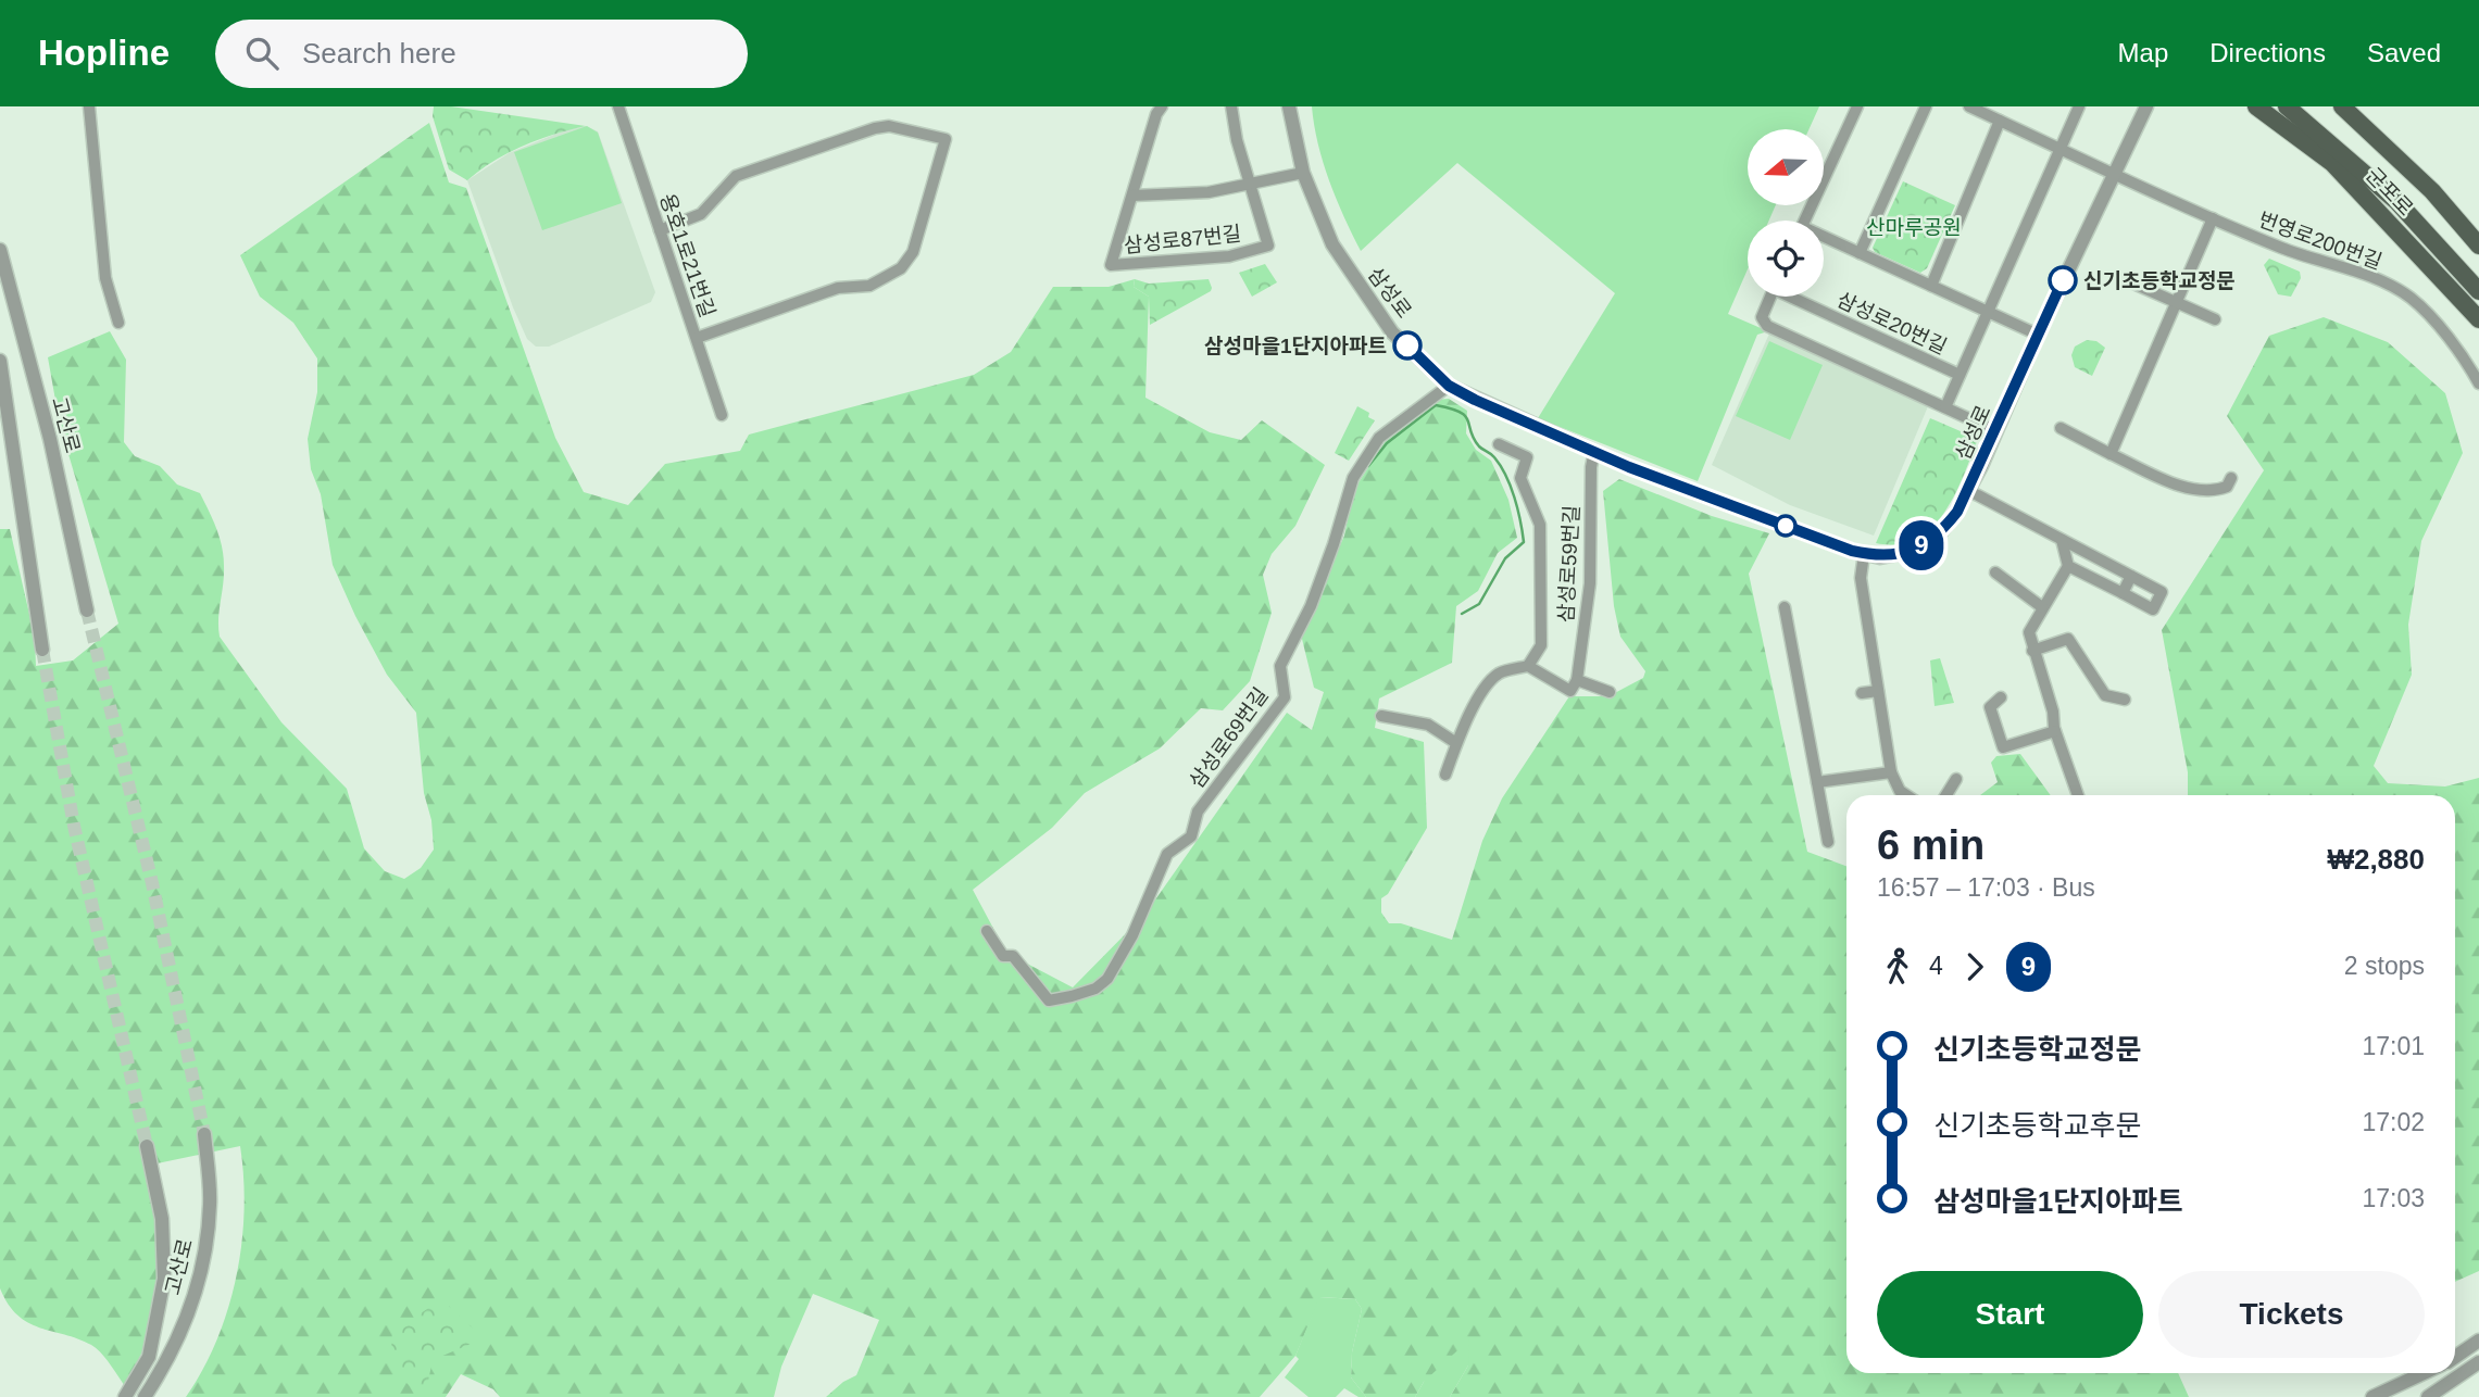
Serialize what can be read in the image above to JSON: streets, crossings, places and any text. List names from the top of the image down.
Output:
{
  "streets": {
    "main road": ["군포로"],
    "street": [
      "삼성로87번길",
      "번영로200번길",
      "용호1로21번길",
      "삼성로",
      "삼성로20번길",
      "고산로",
      "삼성로59번길",
      "삼성로69번길"
    ]
  },
  "crossings": [
    ["번영로200번길", "삼성로"],
    ["번영로200번길", "삼성로20번길"],
    ["삼성로", "삼성로59번길"],
    ["삼성로", "삼성로69번길"]
  ],
  "parks": ["산마루공원"],
  "places": ["신기초등학교정문", "삼성마을1단지아파트"],
  "lines": ["bus line 9"],
  "north": "left",
  "page": {
    "header": "Hopline",
    "search": "Search here",
    "nav": ["Map", "Directions", "Saved"],
    "on_map": "9",
    "heading": ["6 min", "16:57 – 17:03 · Bus", "₩2,880"],
    "legs": ["4", "9", "2 stops"],
    "list": [
      {
        "name": "신기초등학교정문",
        "value": "17:01"
      },
      {
        "name": "신기초등학교후문",
        "value": "17:02"
      },
      {
        "name": "삼성마을1단지아파트",
        "value": "17:03"
      }
    ],
    "buttons": ["Start", "Tickets"]
  }
}
